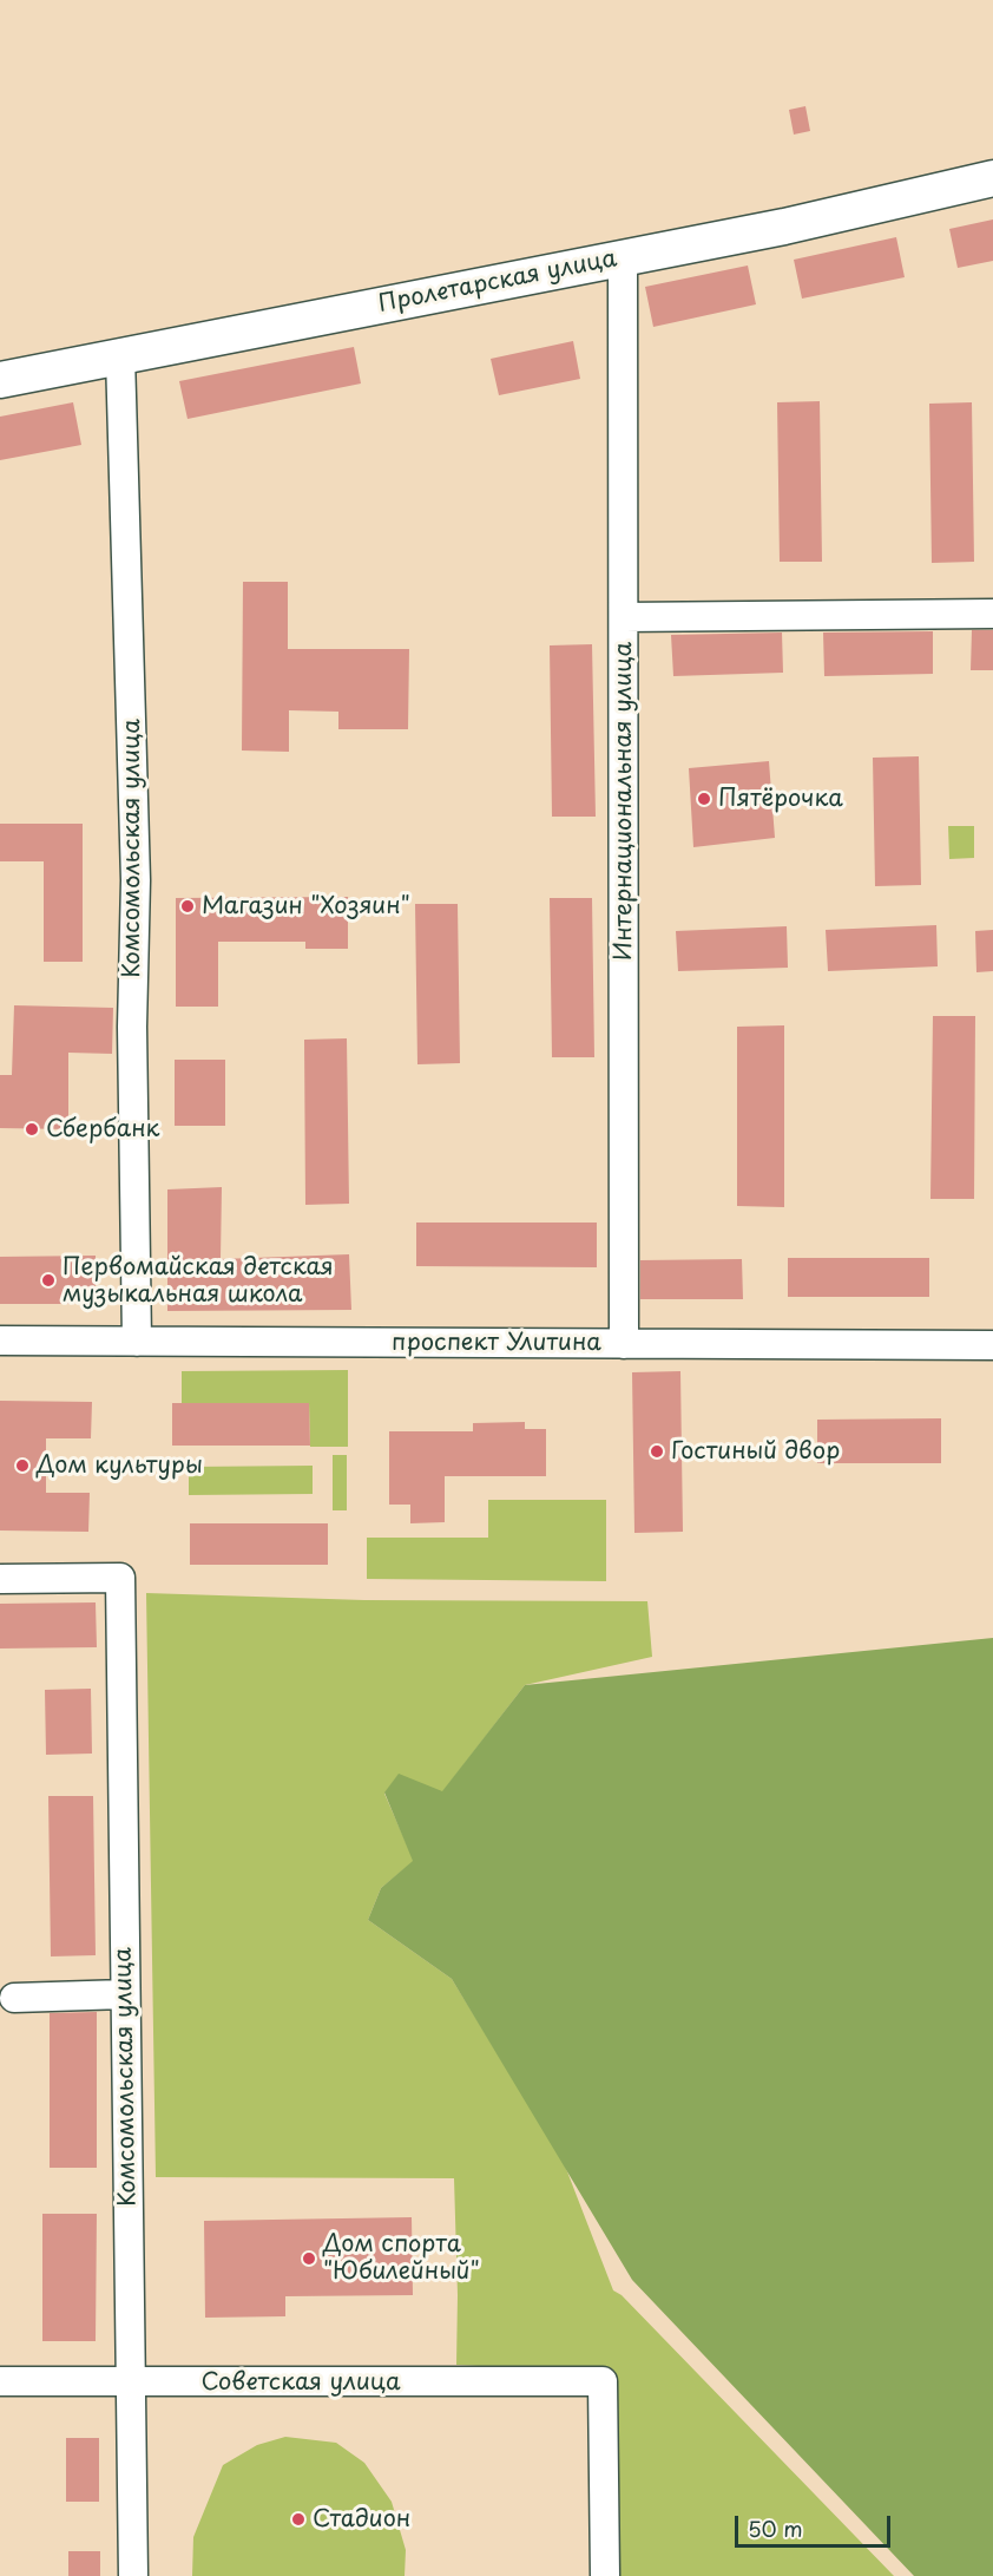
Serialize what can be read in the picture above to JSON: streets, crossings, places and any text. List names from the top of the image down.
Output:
{
  "streets": {
    "main road": ["Пролетарская улица"],
    "street": [
      "Интернациональная улица",
      "Комсомольская улица",
      "проспект Улитина",
      "Советская улица"
    ]
  },
  "crossings": [
    ["Пролетарская улица", "Интернациональная улица"],
    ["Пролетарская улица", "Комсомольская улица"],
    ["Интернациональная улица", "проспект Улитина"],
    ["Комсомольская улица", "проспект Улитина"],
    ["Комсомольская улица", "Советская улица"]
  ],
  "places": [
    "Пятёрочка",
    "Магазин \"Хозяин\"",
    "Сбербанк",
    "Первомайская детская музыкальная школа",
    "Гостиный двор",
    "Дом культуры",
    "Дом спорта \"Юбилейный\"",
    "Стадион"
  ],
  "scale_bar": "50 m"
}
